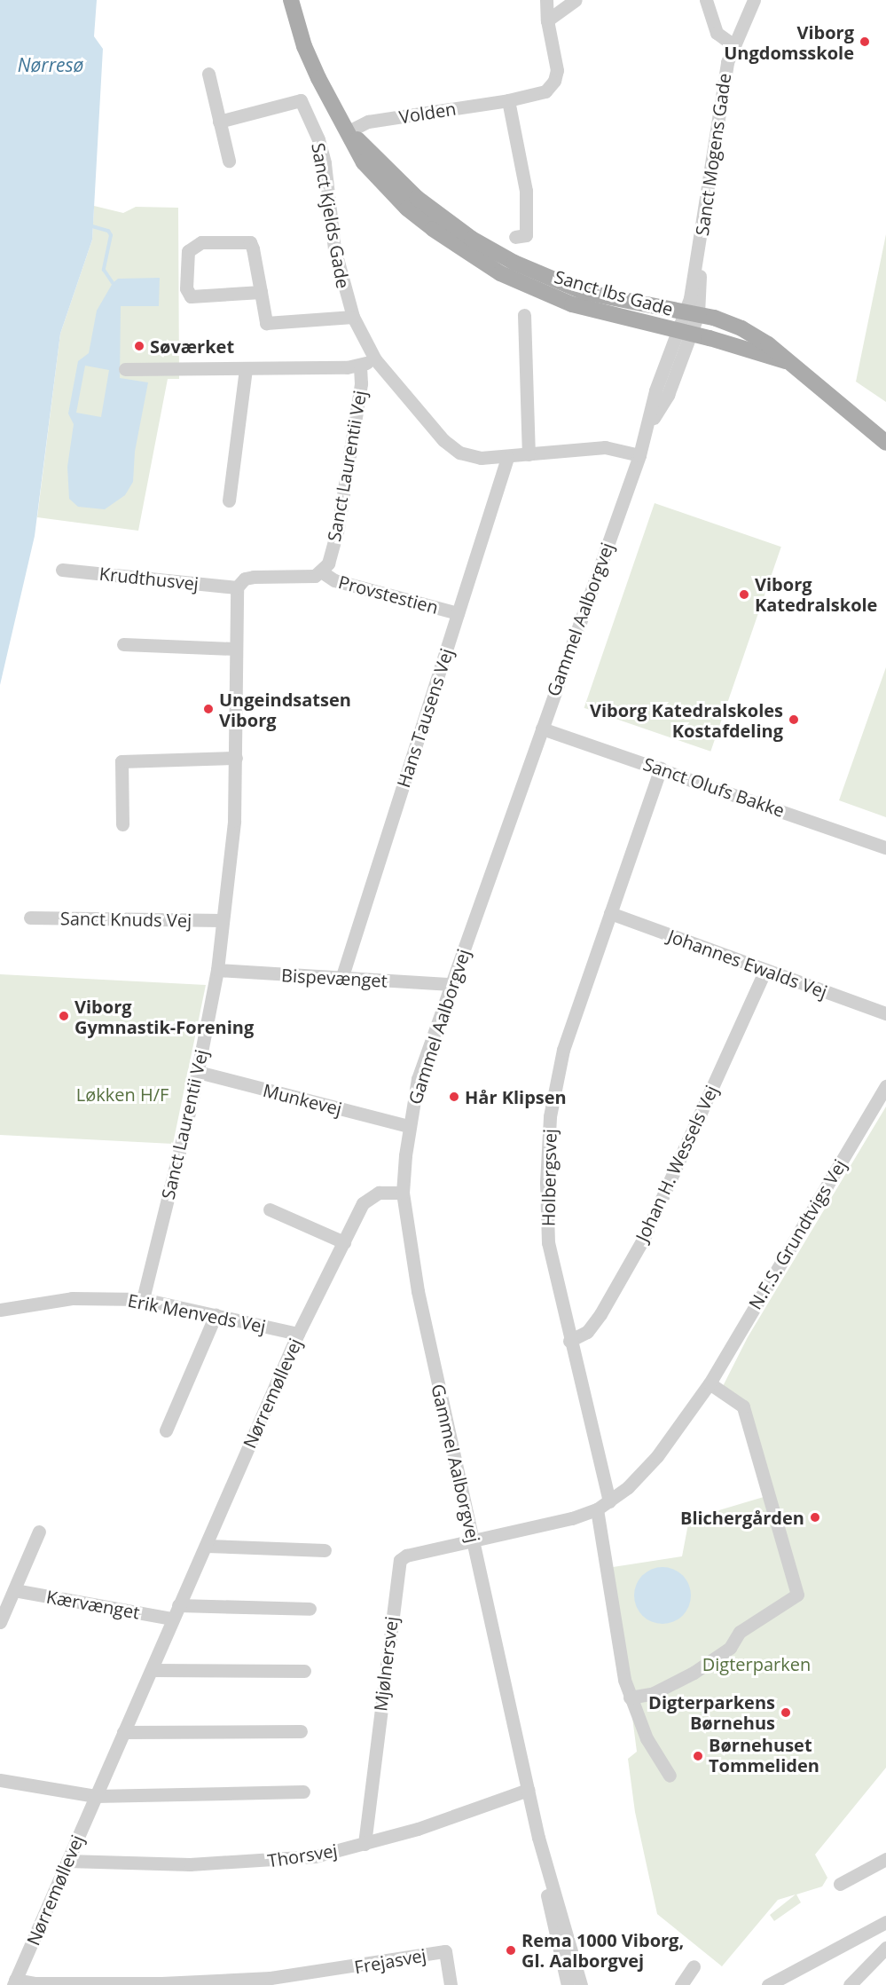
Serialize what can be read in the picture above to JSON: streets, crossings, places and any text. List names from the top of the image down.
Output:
{
  "streets": {
    "main road": ["Sanct Ibs Gade"],
    "street": [
      "Volden",
      "Sanct Mogens Gade",
      "Sanct Kjelds Gade",
      "Sanct Laurentii Vej",
      "Krudthusvej",
      "Provstestien",
      "Gammel Aalborgvej",
      "Hans Tausens Vej",
      "Sanct Olufs Bakke",
      "Sanct Knuds Vej",
      "Johannes Ewalds Vej",
      "Bispevænget",
      "Munkevej",
      "Johan H. Wessels Vej",
      "Holbergsvej",
      "N.F.S. Grundtvigs Vej",
      "Erik Menveds Vej",
      "Nørremøllevej",
      "Kærvænget",
      "Mjølnersvej",
      "Thorsvej",
      "Frejasvej"
    ]
  },
  "crossings": [
    ["Volden", "Sanct Ibs Gade"],
    ["Sanct Mogens Gade", "Sanct Ibs Gade"],
    ["Sanct Mogens Gade", "Gammel Aalborgvej"],
    ["Sanct Kjelds Gade", "Gammel Aalborgvej"],
    ["Sanct Kjelds Gade", "Hans Tausens Vej"],
    ["Sanct Ibs Gade", "Gammel Aalborgvej"],
    ["Sanct Laurentii Vej", "Krudthusvej"],
    ["Sanct Laurentii Vej", "Provstestien"],
    ["Sanct Laurentii Vej", "Sanct Knuds Vej"],
    ["Sanct Laurentii Vej", "Bispevænget"],
    ["Sanct Laurentii Vej", "Munkevej"],
    ["Sanct Laurentii Vej", "Erik Menveds Vej"],
    ["Provstestien", "Hans Tausens Vej"],
    ["Gammel Aalborgvej", "Sanct Olufs Bakke"],
    ["Gammel Aalborgvej", "Bispevænget"],
    ["Gammel Aalborgvej", "Munkevej"],
    ["Gammel Aalborgvej", "N.F.S. Grundtvigs Vej"],
    ["Gammel Aalborgvej", "Nørremøllevej"],
    ["Gammel Aalborgvej", "Mjølnersvej"],
    ["Gammel Aalborgvej", "Thorsvej"],
    ["Hans Tausens Vej", "Bispevænget"],
    ["Sanct Olufs Bakke", "Holbergsvej"],
    ["Johannes Ewalds Vej", "Johan H. Wessels Vej"],
    ["Johannes Ewalds Vej", "Holbergsvej"],
    ["Johan H. Wessels Vej", "Holbergsvej"],
    ["Holbergsvej", "N.F.S. Grundtvigs Vej"],
    ["N.F.S. Grundtvigs Vej", "Mjølnersvej"],
    ["Erik Menveds Vej", "Nørremøllevej"],
    ["Nørremøllevej", "Kærvænget"],
    ["Nørremøllevej", "Thorsvej"],
    ["Nørremøllevej", "Frejasvej"],
    ["Mjølnersvej", "Thorsvej"]
  ],
  "water": ["Nørresø"],
  "parks": ["Løkken H/F", "Digterparken"],
  "places": [
    "Viborg Ungdomsskole",
    "Søværket",
    "Viborg Katedralskole",
    "Ungeindsatsen Viborg",
    "Viborg Katedralskoles Kostafdeling",
    "Viborg Gymnastik-Forening",
    "Hår Klipsen",
    "Blichergården",
    "Digterparkens Børnehus",
    "Børnehuset Tommeliden",
    "Rema 1000 Viborg, Gl. Aalborgvej"
  ]
}
